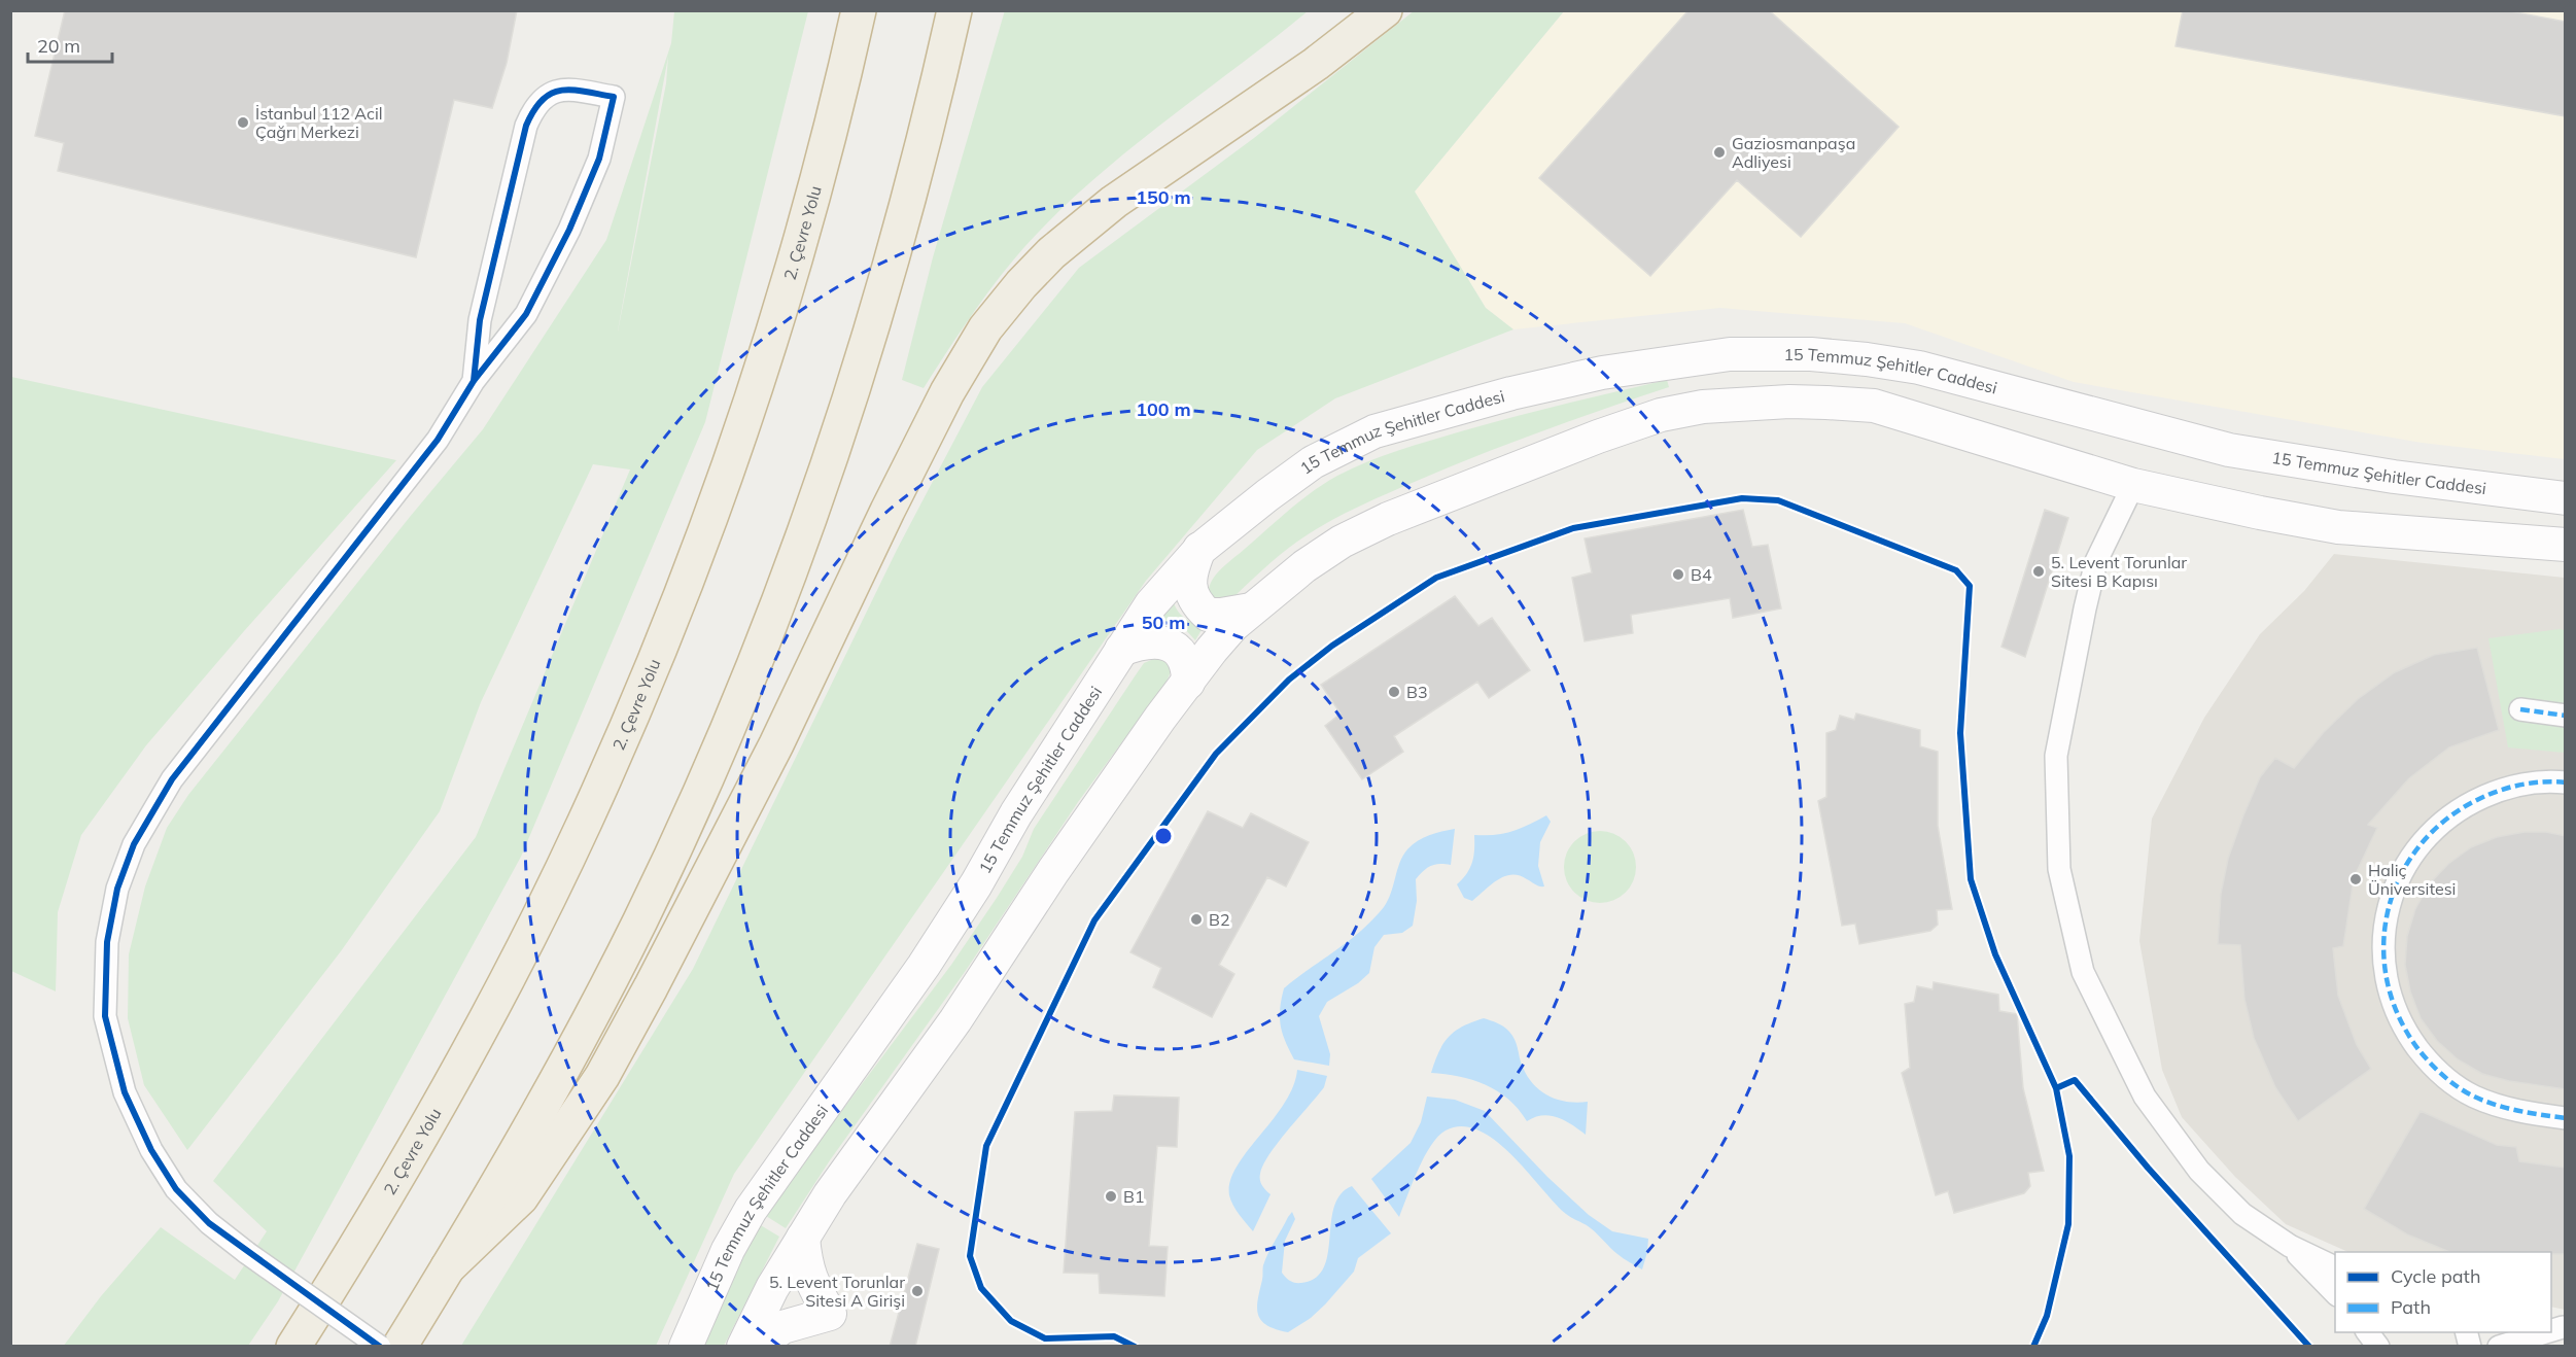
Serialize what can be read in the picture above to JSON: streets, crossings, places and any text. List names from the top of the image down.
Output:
{
  "streets": {
    "highway": ["2. Çevre Yolu"],
    "main road": ["15 Temmuz Şehitler Caddesi"]
  },
  "places": [
    "İstanbul 112 Acil Çağrı Merkezi",
    "Gaziosmanpaşa Adliyesi",
    "5. Levent Torunlar Sitesi B Kapısı",
    "B4",
    "B3",
    "Haliç Üniversitesi",
    "B2",
    "B1",
    "5. Levent Torunlar Sitesi A Girişi"
  ],
  "legend": ["Cycle path", "Path"],
  "scale_bar": "20 m",
  "rings": ["150 m", "100 m", "50 m"]
}
